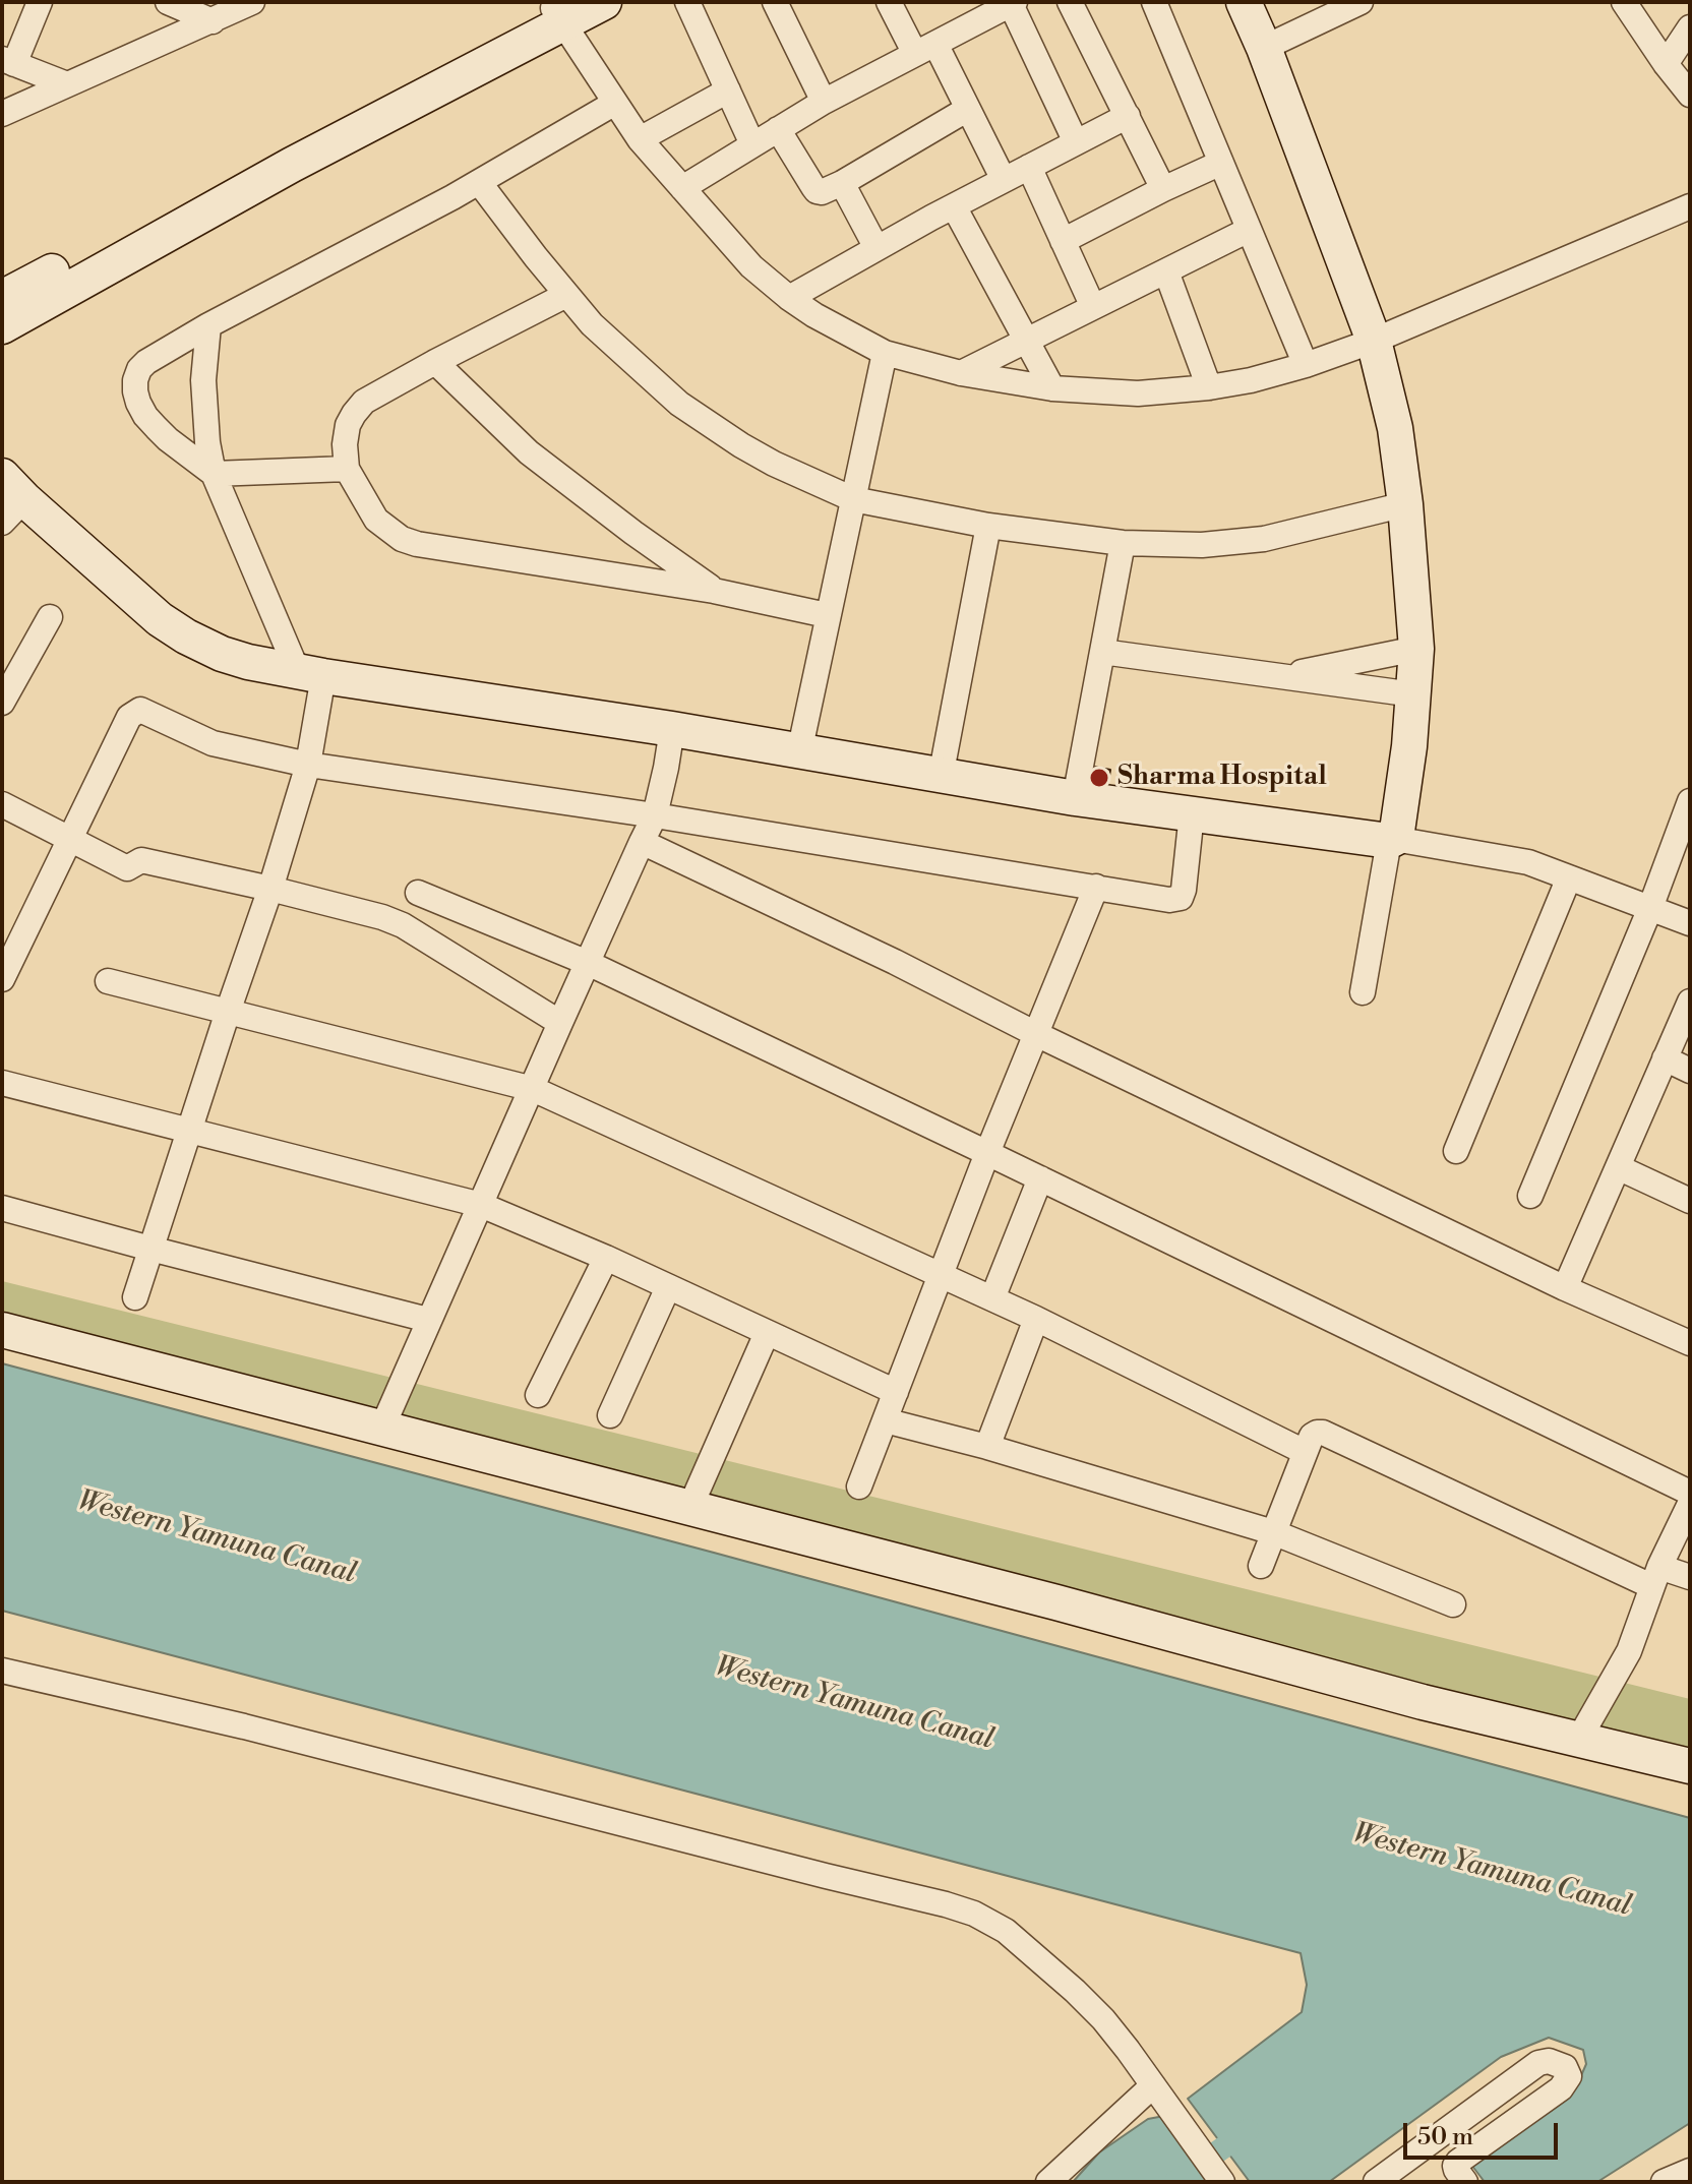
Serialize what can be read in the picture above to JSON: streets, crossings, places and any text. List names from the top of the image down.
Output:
{
  "water": ["Western Yamuna Canal"],
  "places": ["Sharma Hospital"],
  "scale_bar": "50 m"
}
